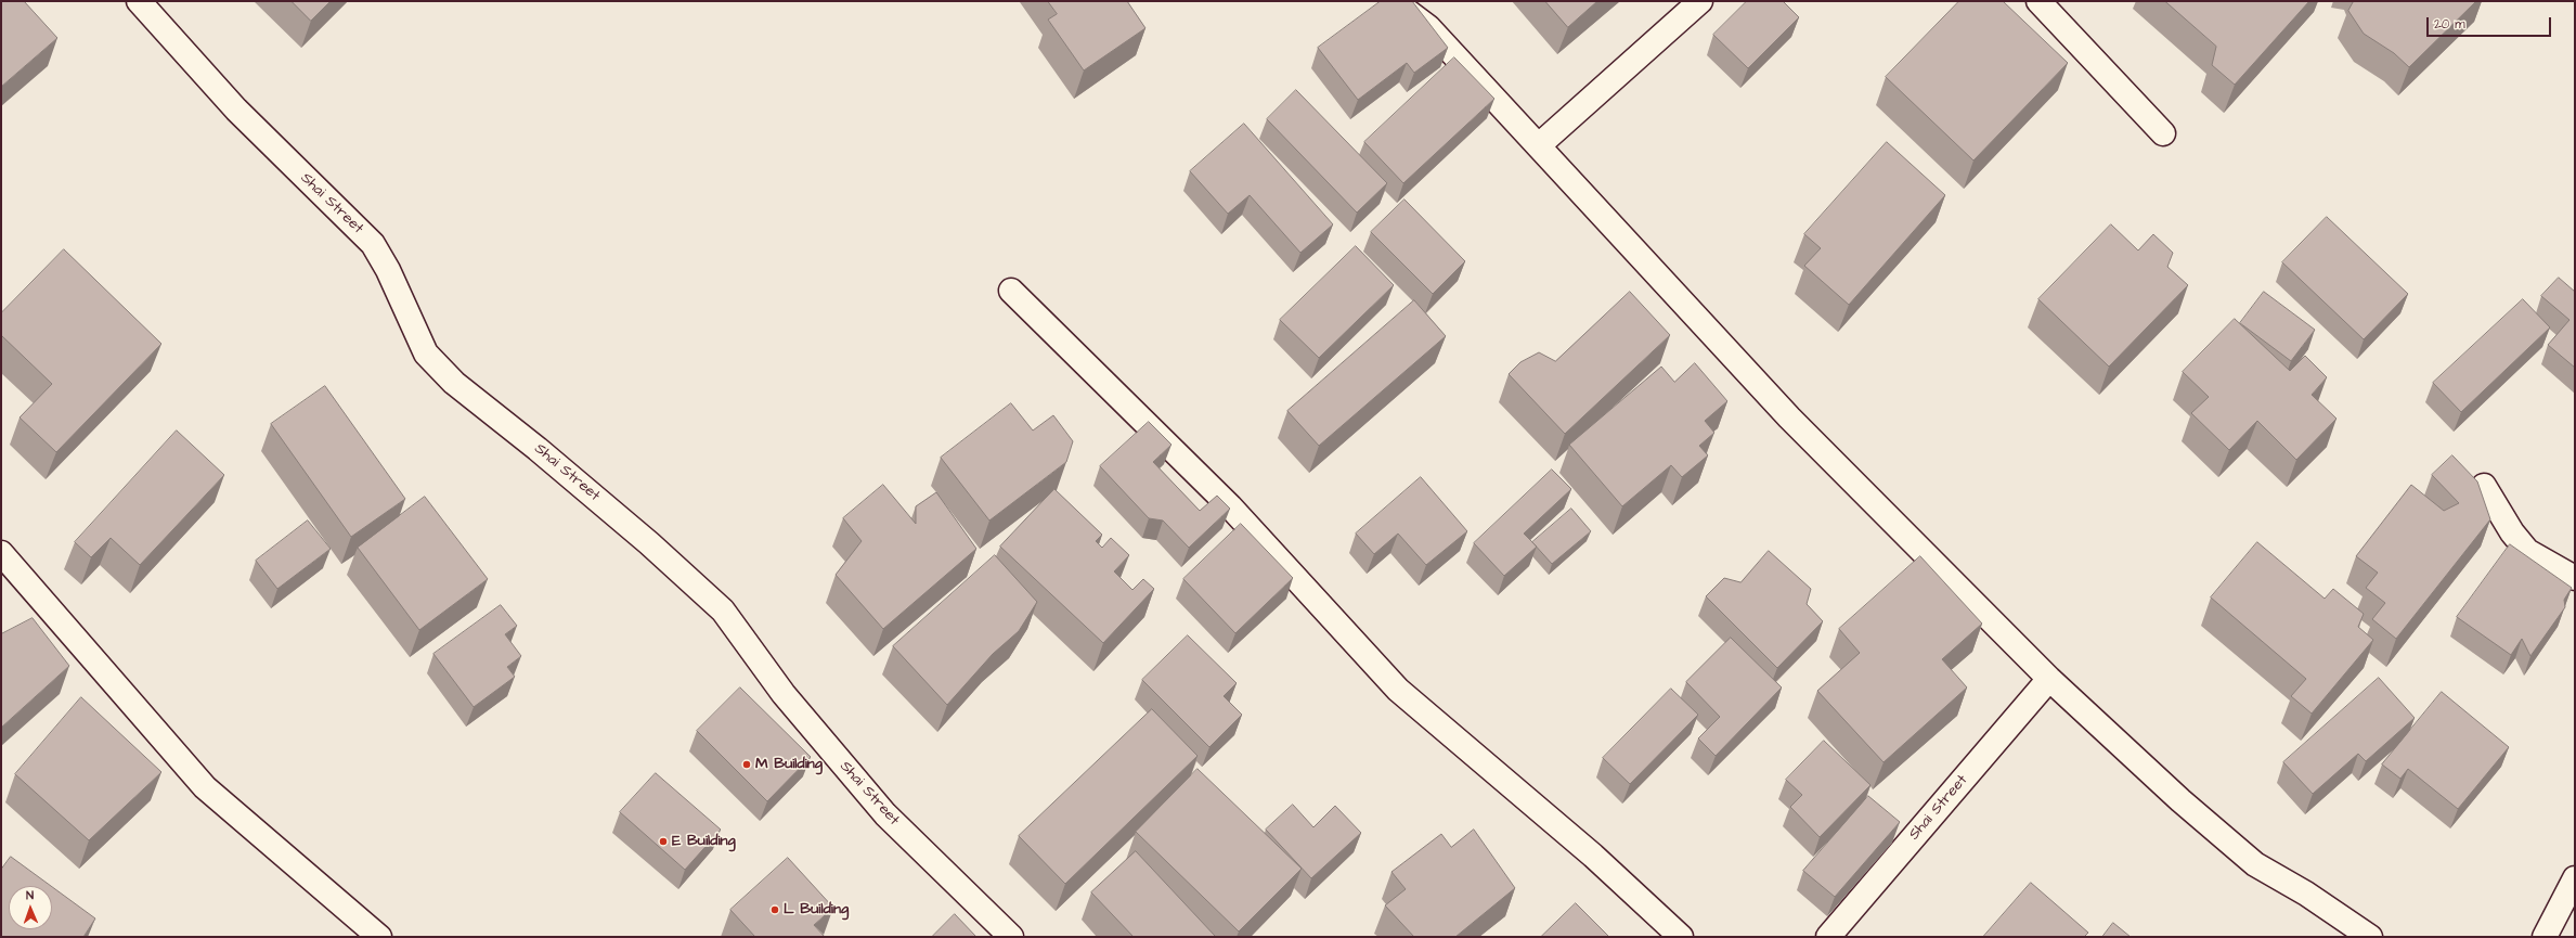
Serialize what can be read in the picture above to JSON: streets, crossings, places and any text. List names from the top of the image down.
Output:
{
  "streets": {
    "street": ["Shai Street"]
  },
  "places": ["M Building", "E Building", "L Building"],
  "scale_bar": "20 m",
  "north": "top"
}
